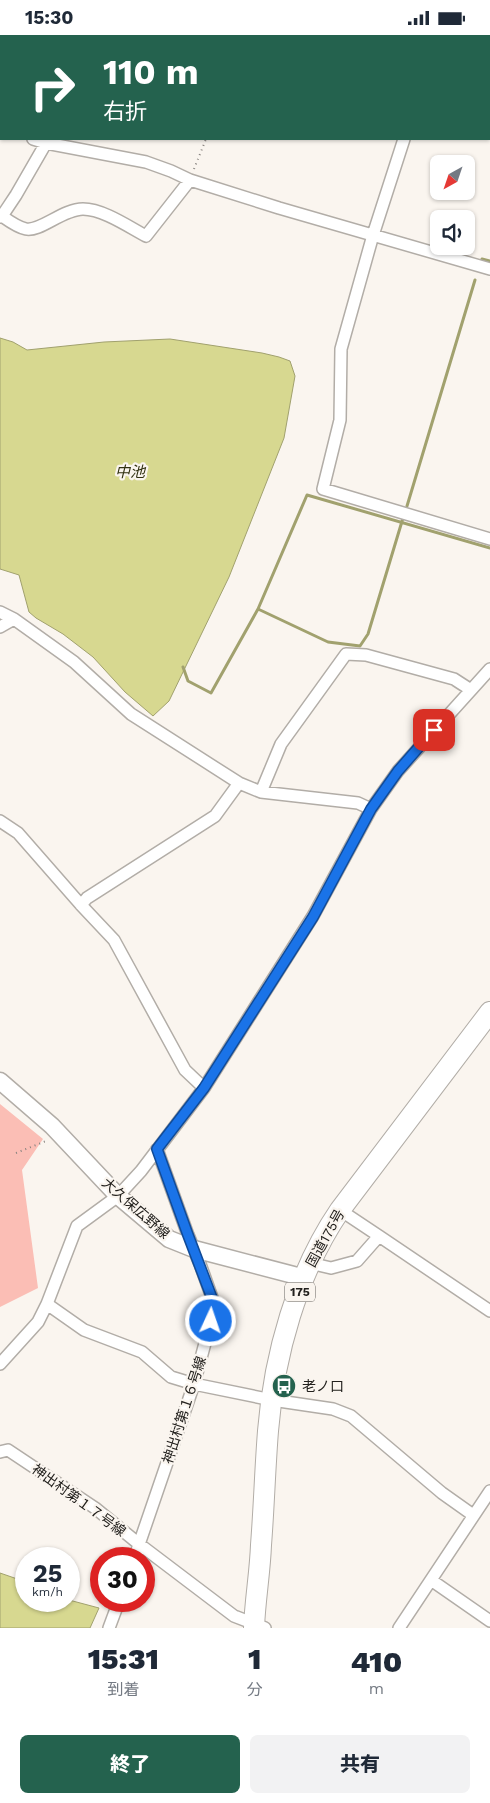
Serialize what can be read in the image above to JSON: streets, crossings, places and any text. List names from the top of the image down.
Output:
{
  "streets": {
    "highway": ["国道175号", "175"],
    "street": ["大久保広野線", "神出村第１６号線", "神出村第１７号線"]
  },
  "crossings": [
    ["大久保広野線", "国道175号"],
    ["大久保広野線", "神出村第１６号線"],
    ["国道175号", "神出村第１７号線"],
    ["神出村第１６号線", "神出村第１７号線"]
  ],
  "water": ["中池"],
  "places": {
    "bus stop": ["老ノ口"]
  },
  "north": "bottom left",
  "page": {
    "status": "15:30",
    "turn": ["110 m", "右折"],
    "speed": "25 km/h",
    "limit": "30",
    "eta": [
      "15:31",
      "到着",
      "1",
      "分",
      "410",
      "m"
    ],
    "buttons": ["終了", "共有"]
  }
}
